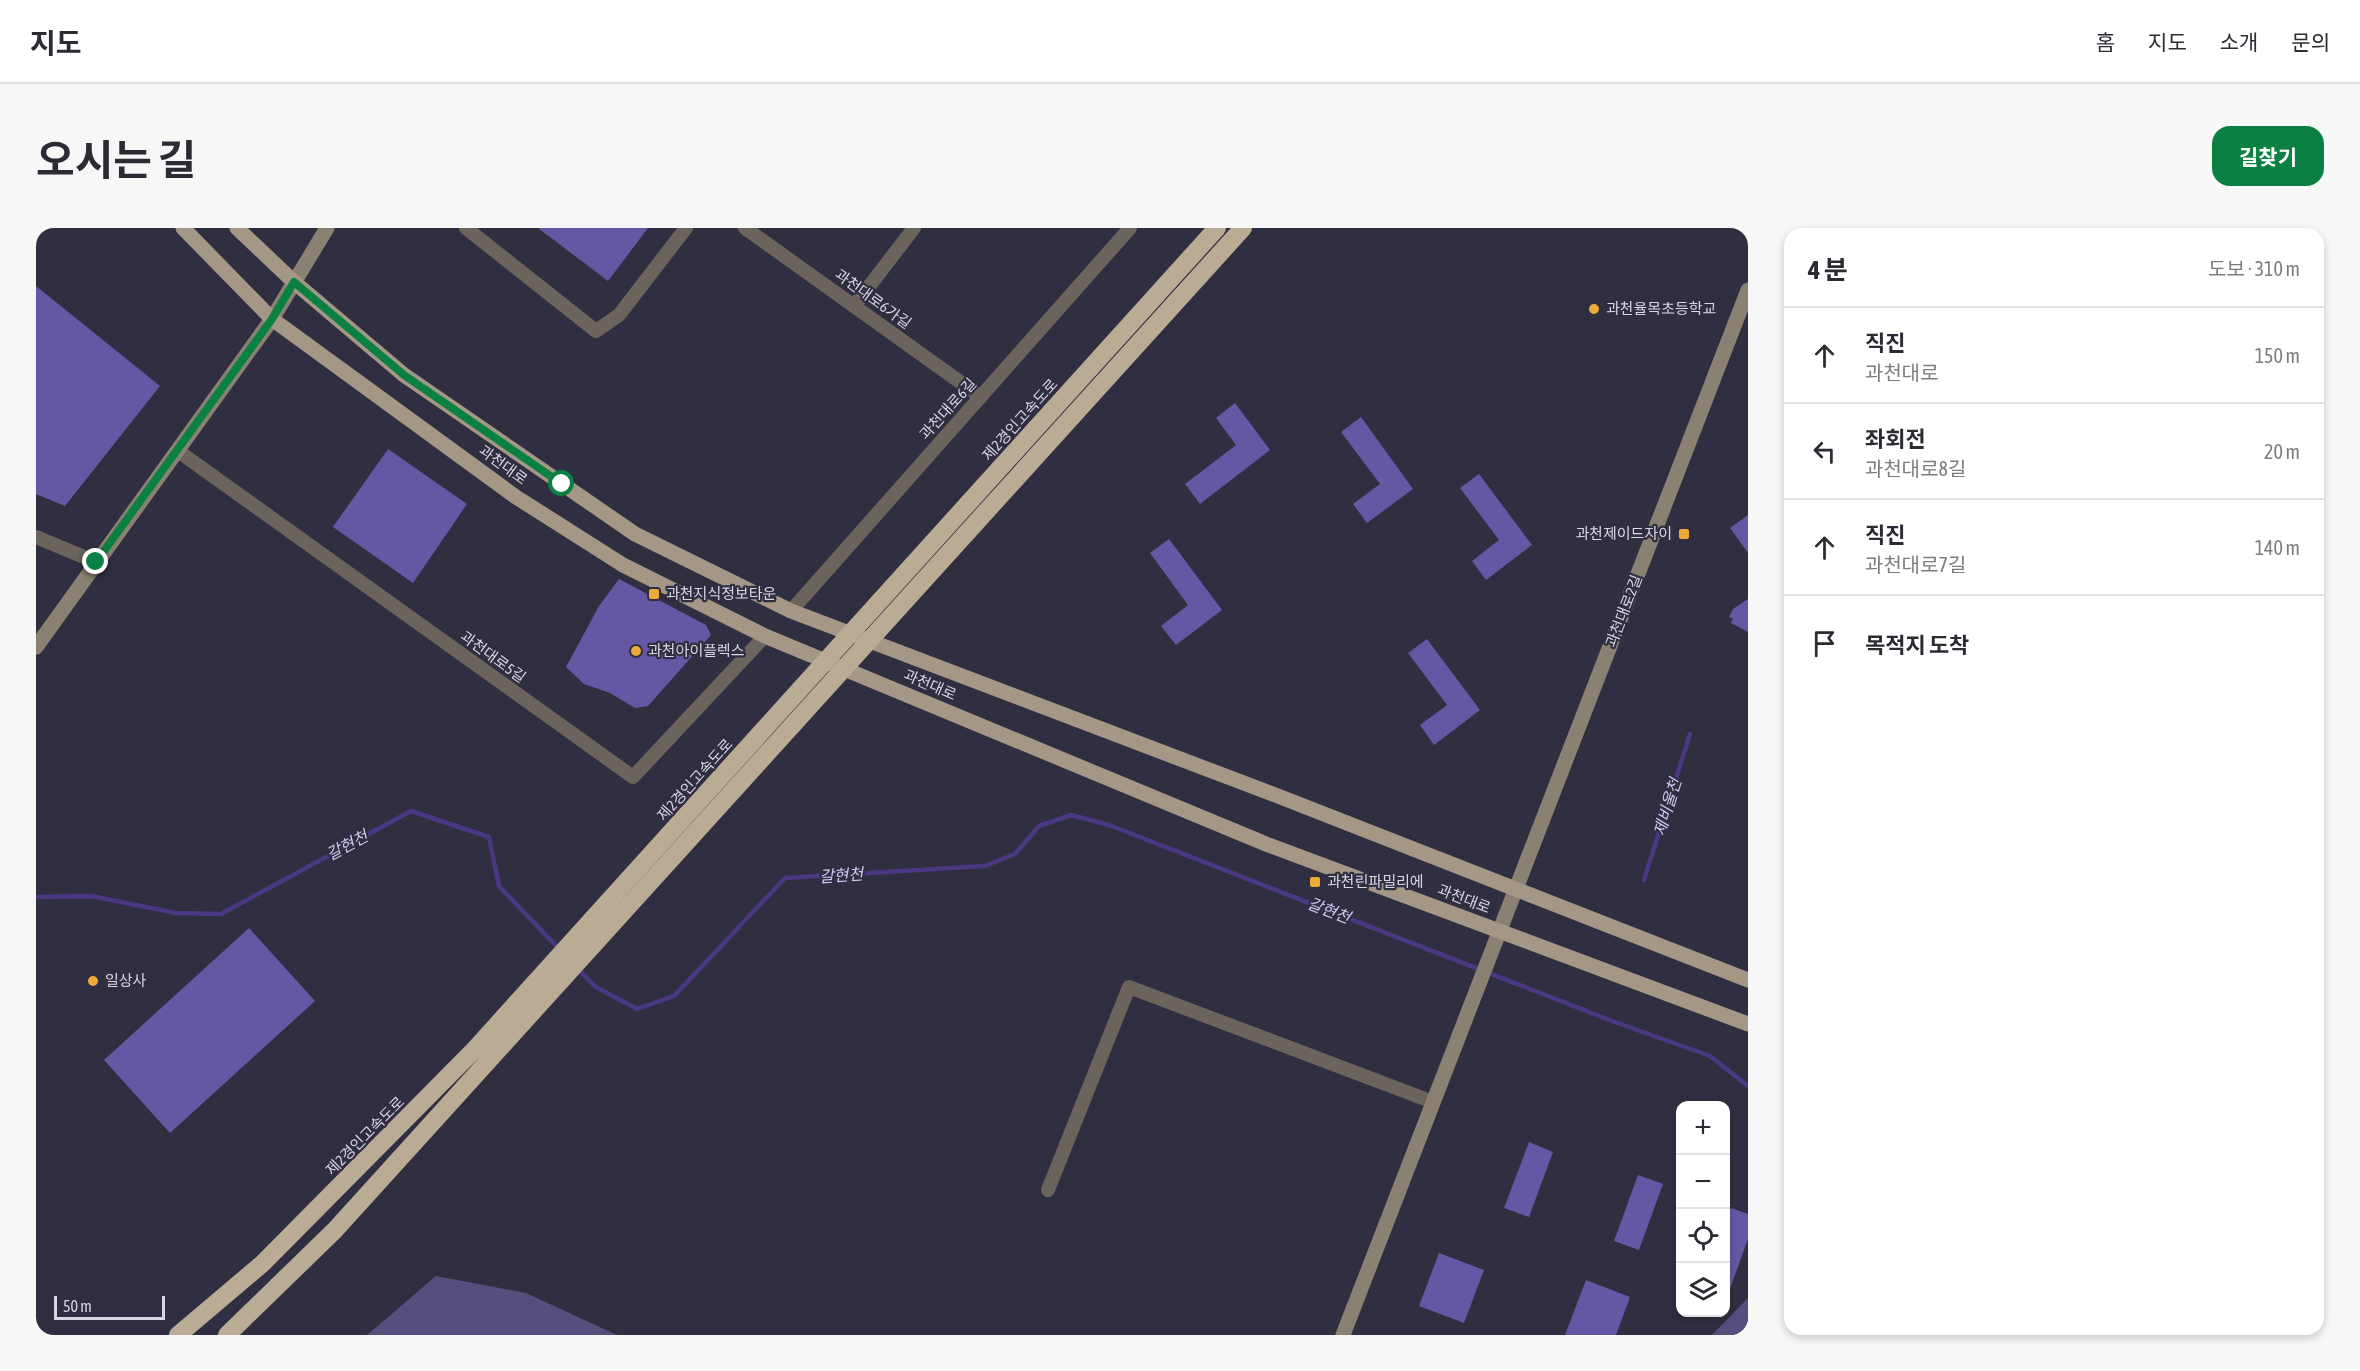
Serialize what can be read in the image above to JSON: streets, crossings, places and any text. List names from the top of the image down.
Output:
{
  "streets": {
    "highway": ["제2경인고속도로"],
    "main road": ["과천대로"],
    "street": [
      "과천대로6가길",
      "과천대로6길",
      "과천대로2길",
      "과천대로5길"
    ]
  },
  "crossings": [
    ["과천대로6가길", "과천대로6길"],
    ["과천대로6길", "과천대로"],
    ["과천대로", "과천대로2길"],
    ["과천대로", "과천대로5길"]
  ],
  "water": ["제비울천", "갈현천"],
  "places": {
    "other": ["과천율목초등학교", "과천아이플렉스", "일상사"],
    "transit": ["과천제이드자이", "과천지식정보타운", "과천린파밀리에"]
  },
  "scale_bar": "50 m",
  "page": {
    "header": "지도",
    "nav": [
      "홈",
      "지도",
      "소개",
      "문의"
    ],
    "title": "오시는 길",
    "buttons": "길찾기",
    "heading": ["4 분", "도보 · 310 m"],
    "list": [
      ["직진", "과천대로", "150 m"],
      ["좌회전", "과천대로8길", "20 m"],
      ["직진", "과천대로7길", "140 m"],
      "목적지 도착"
    ],
    "map_buttons": ["+", "−"],
    "scale": "50 m"
  }
}
